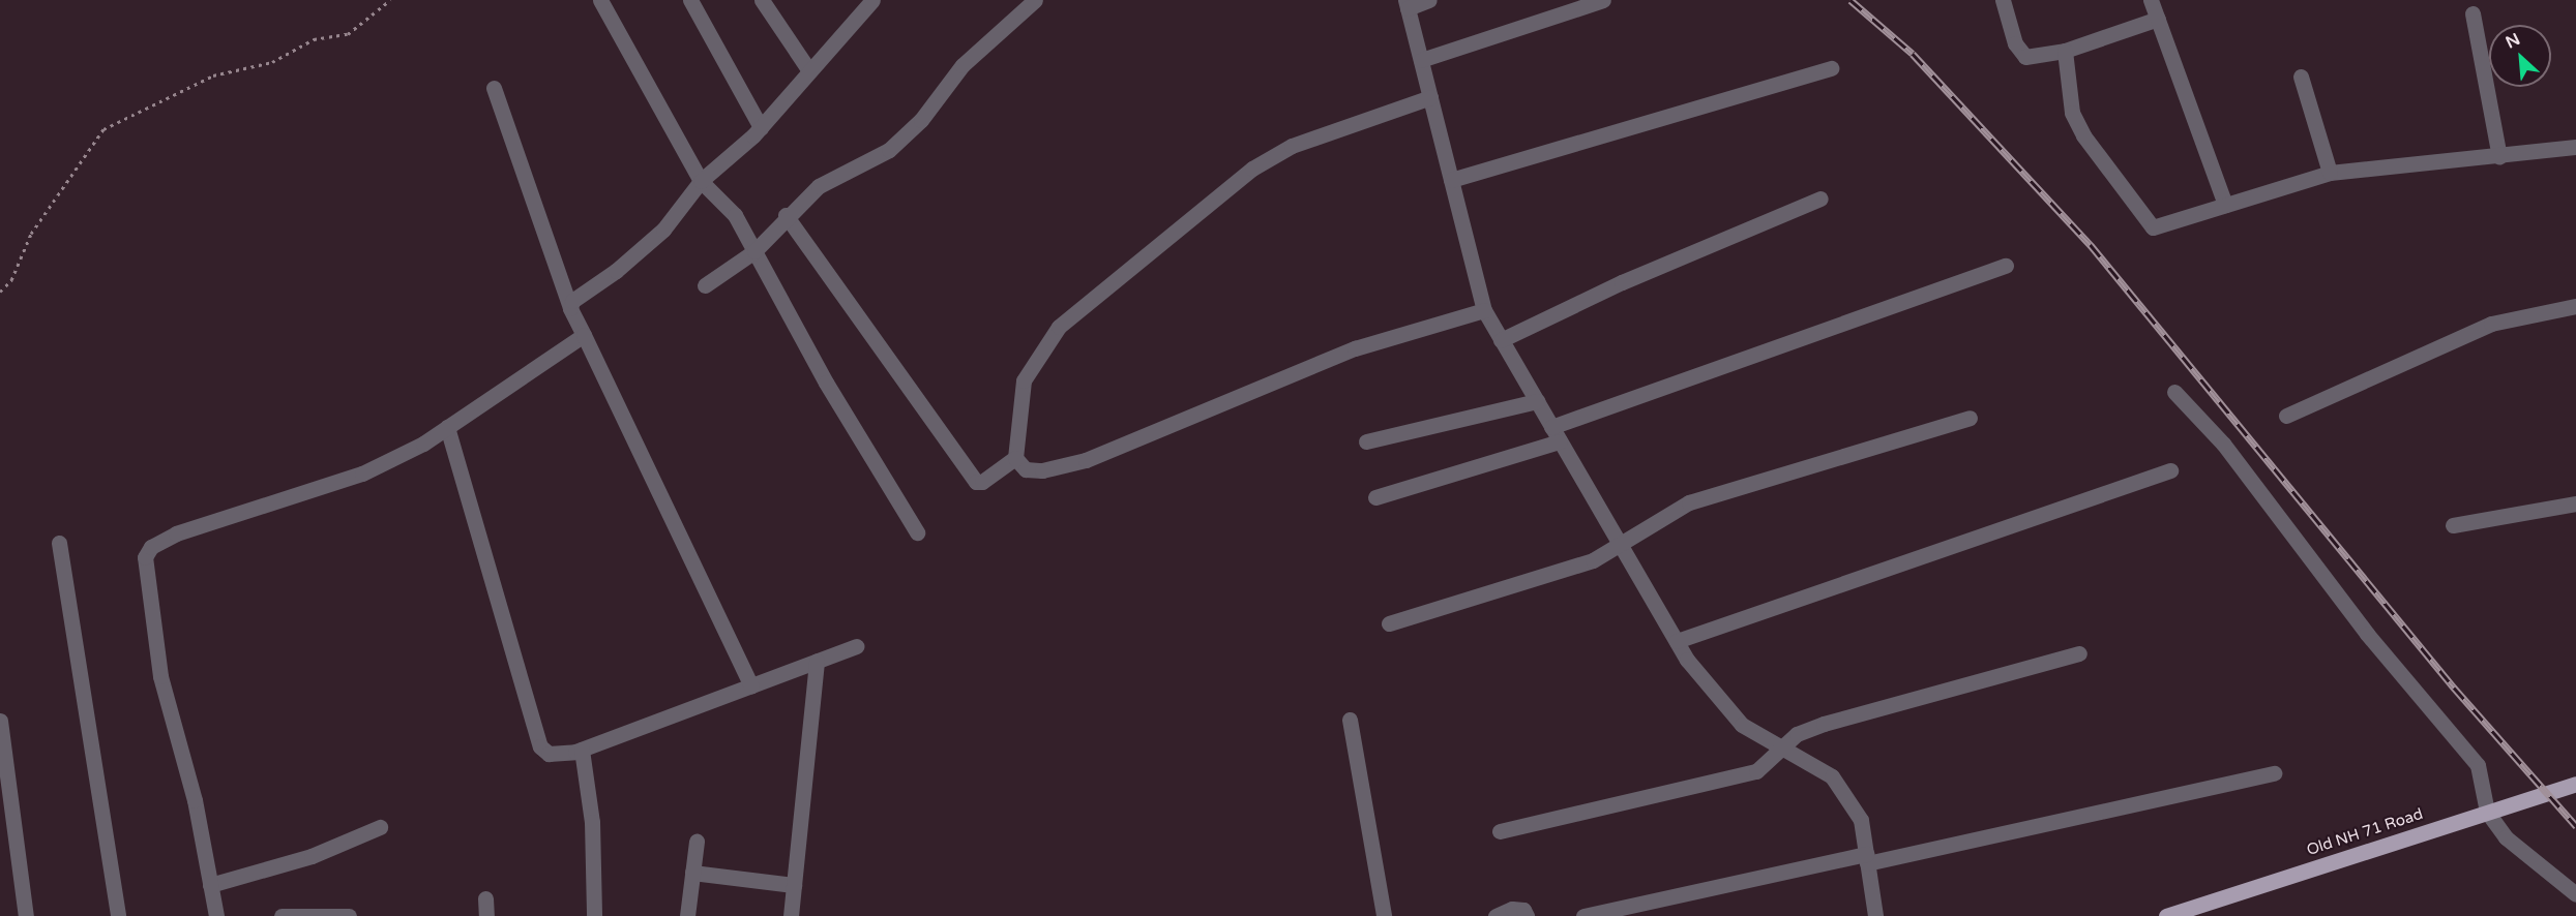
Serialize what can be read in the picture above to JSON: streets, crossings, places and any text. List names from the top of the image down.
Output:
{
  "streets": {
    "main road": ["Old NH 71 Road"]
  },
  "north": "top left"
}
